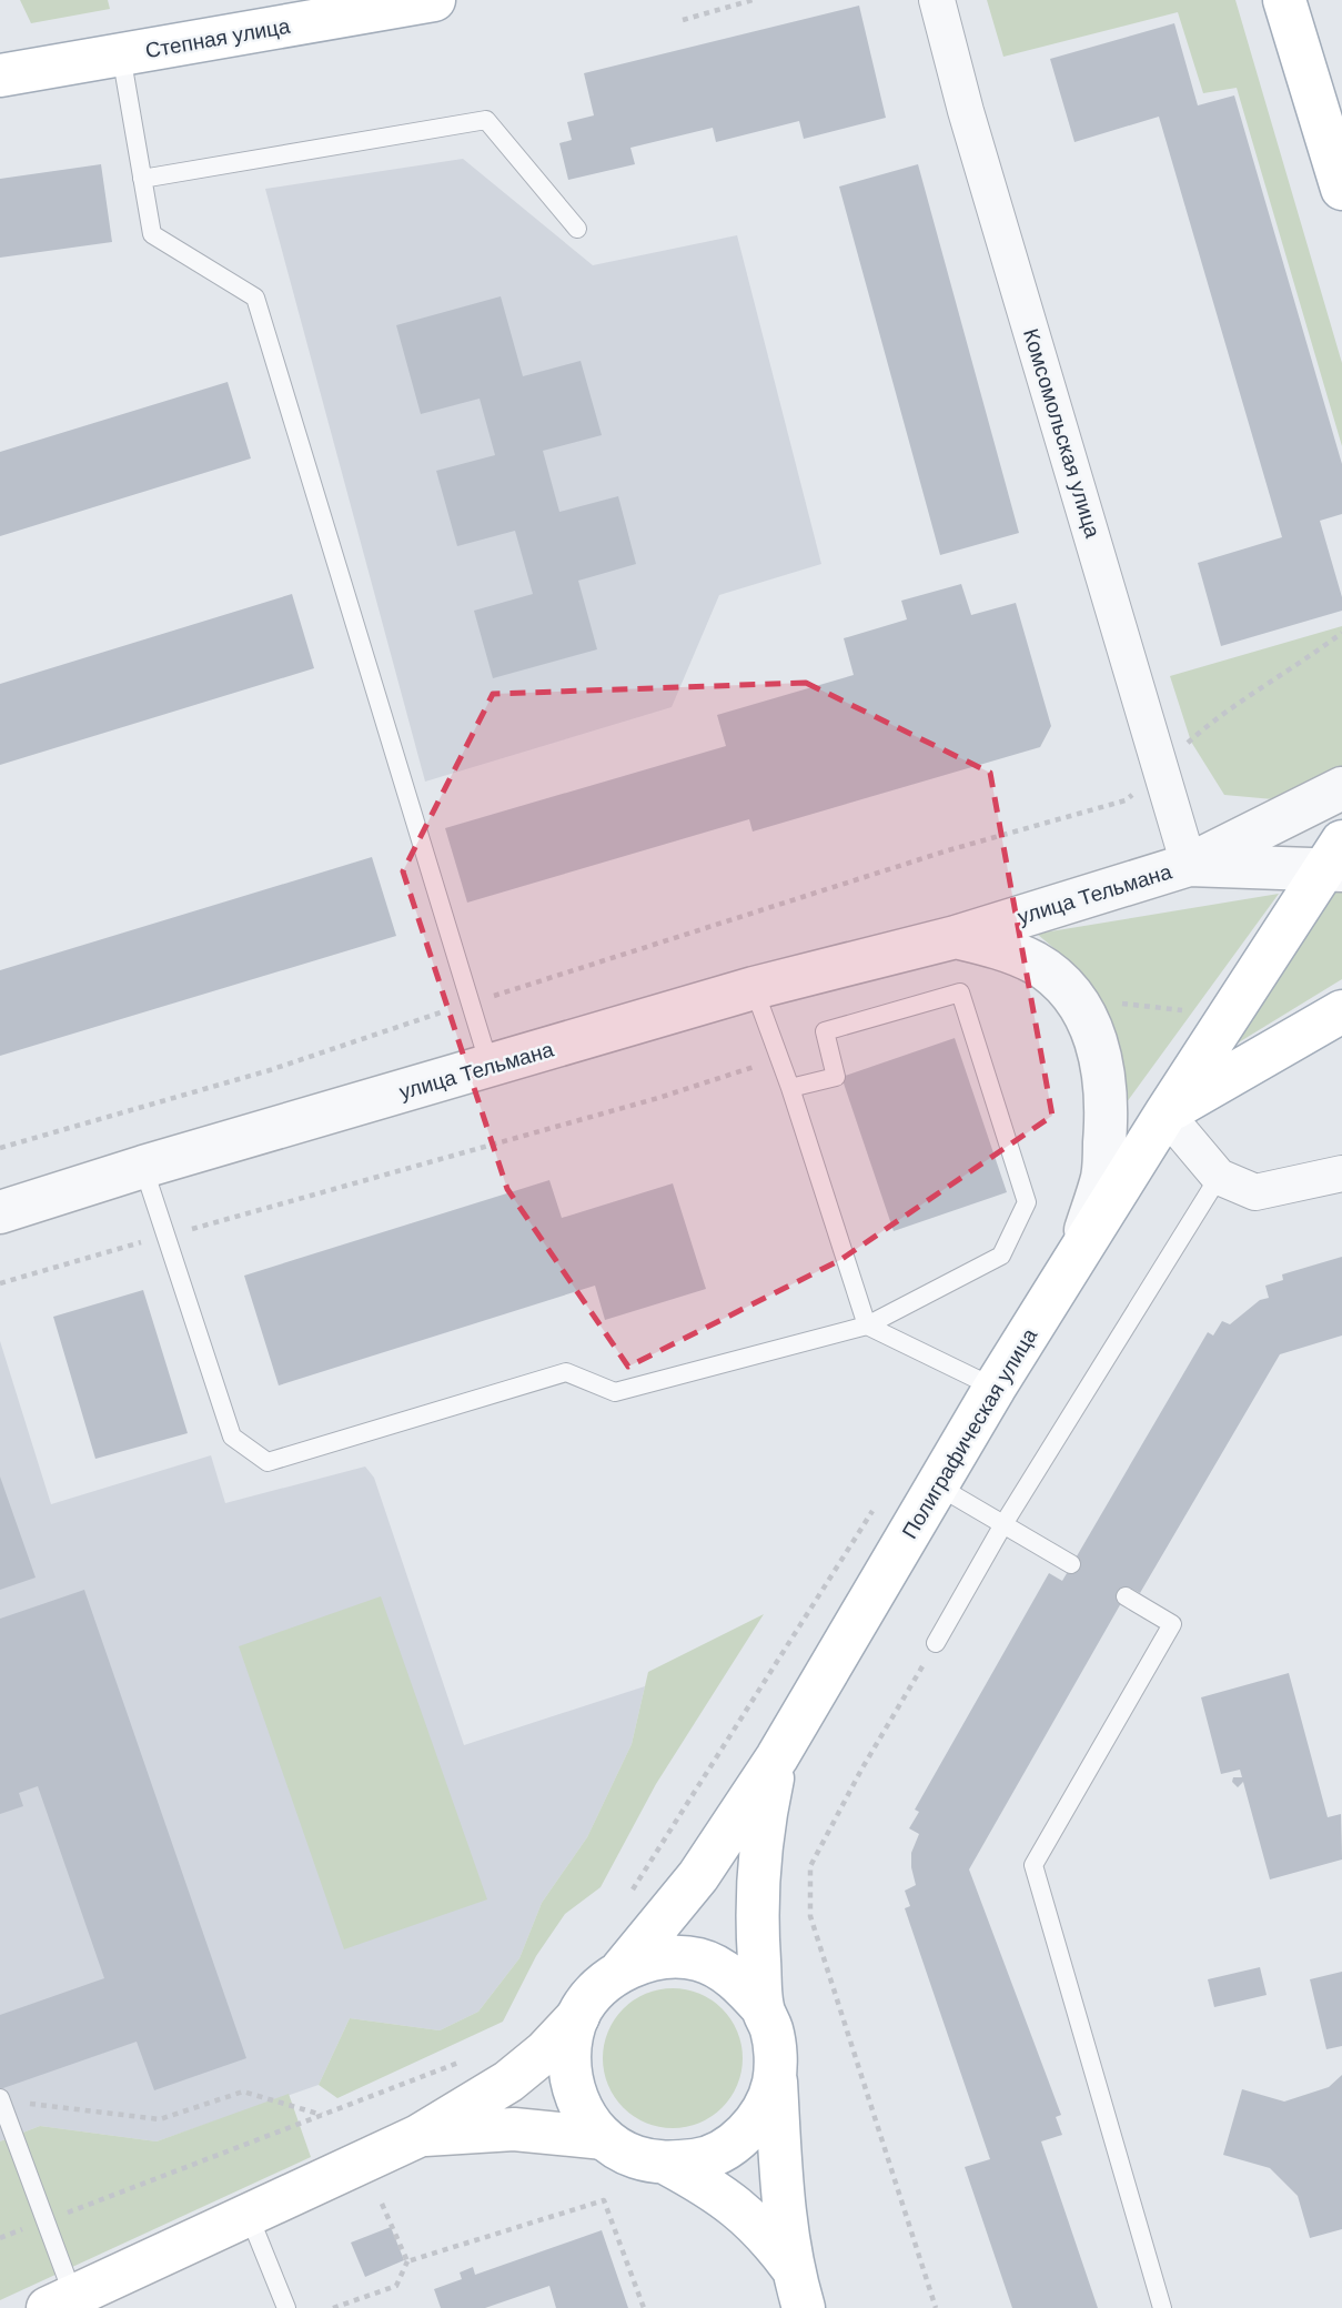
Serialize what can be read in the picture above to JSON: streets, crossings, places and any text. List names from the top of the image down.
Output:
{
  "streets": {
    "main road": ["Степная улица", "Полиграфическая улица"],
    "street": ["Комсомольская улица", "улица Тельмана"]
  },
  "crossings": [
    ["Комсомольская улица", "улица Тельмана"],
    ["улица Тельмана", "Полиграфическая улица"]
  ]
}
